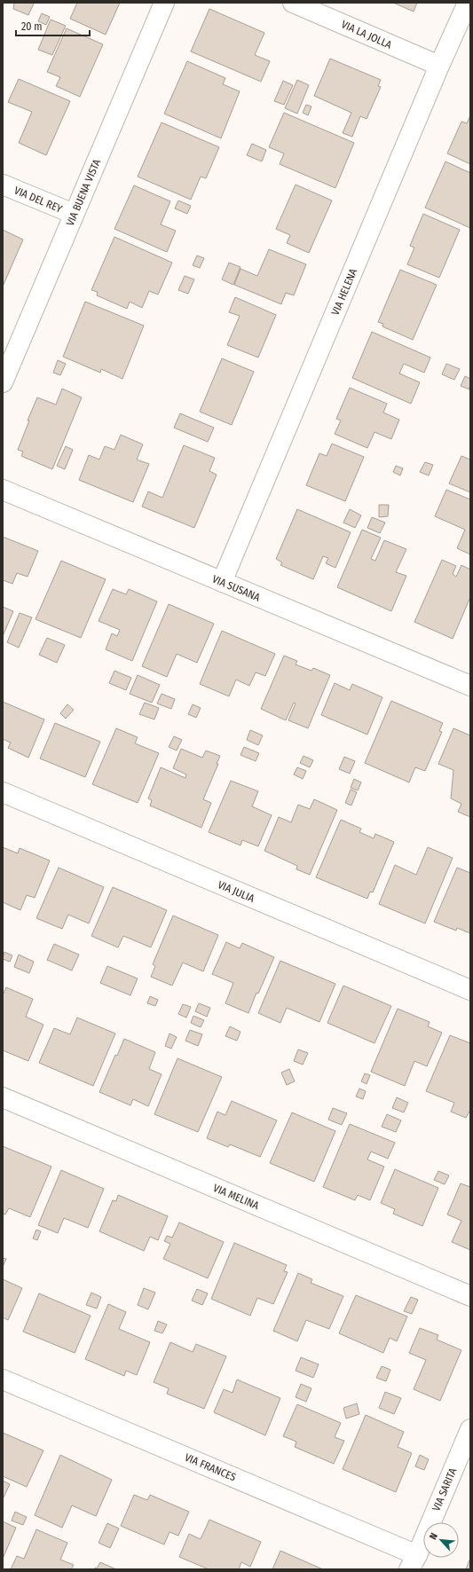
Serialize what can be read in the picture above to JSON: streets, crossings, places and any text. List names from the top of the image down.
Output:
{
  "streets": {
    "street": [
      "VIA LA JOLLA",
      "VIA BUENA VISTA",
      "VIA DEL REY",
      "VIA HELENA",
      "VIA SUSANA",
      "VIA JULIA",
      "VIA MELINA",
      "VIA FRANCES",
      "VIA SARITA"
    ]
  },
  "crossings": [
    ["VIA LA JOLLA", "VIA HELENA"],
    ["VIA BUENA VISTA", "VIA DEL REY"],
    ["VIA HELENA", "VIA SUSANA"],
    ["VIA FRANCES", "VIA SARITA"]
  ],
  "scale_bar": "20 m",
  "north": "top left"
}
